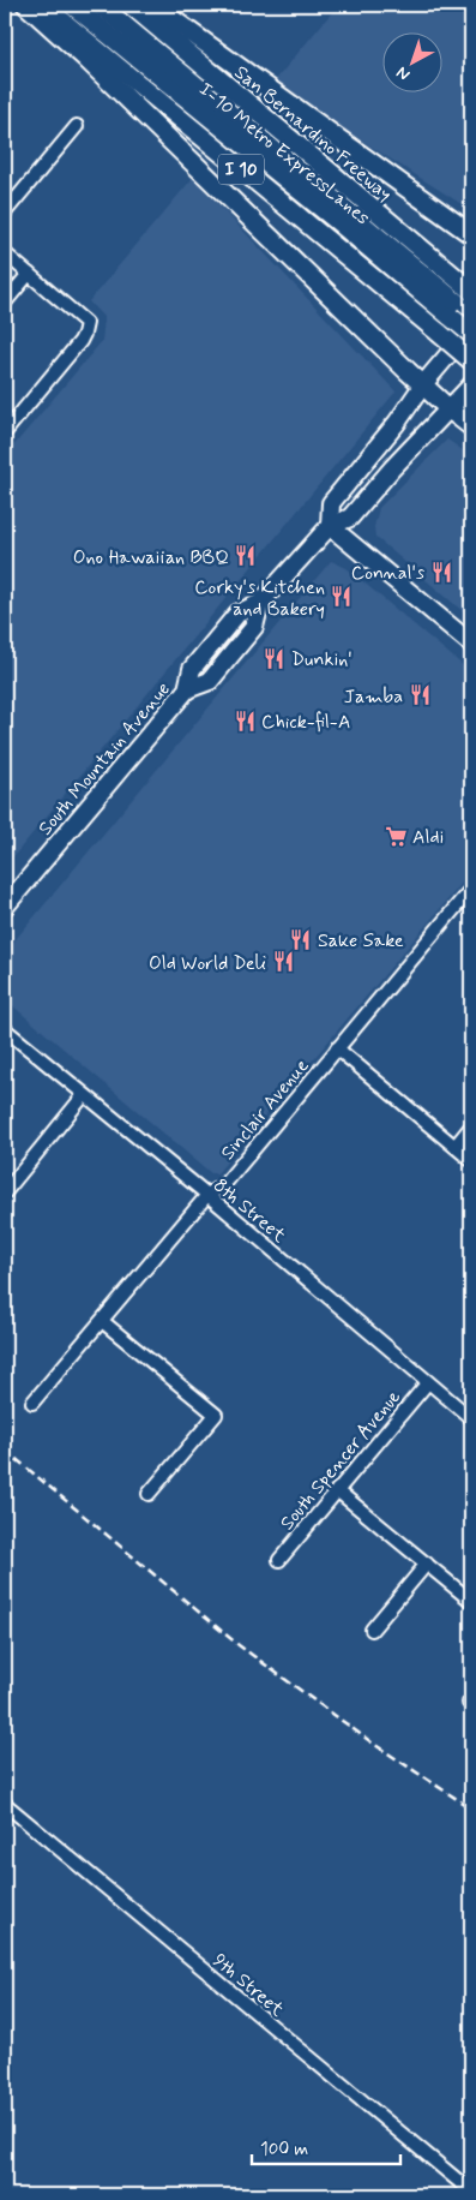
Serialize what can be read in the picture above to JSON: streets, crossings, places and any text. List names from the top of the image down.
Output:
{
  "streets": {
    "highway": ["San Bernardino Freeway", "I-10 Metro ExpressLanes", "I 10"],
    "main road": ["South Mountain Avenue"],
    "street": [
      "Sinclair Avenue",
      "8th Street",
      "South Spencer Avenue",
      "9th Street"
    ]
  },
  "crossings": [
    ["Sinclair Avenue", "8th Street"],
    ["8th Street", "South Spencer Avenue"]
  ],
  "places": {
    "restaurant": [
      "Ono Hawaiian BBQ",
      "Connal's",
      "Corky's Kitchen and Bakery",
      "Dunkin'",
      "Jamba",
      "Chick-fil-A",
      "Sake Sake",
      "Old World Deli"
    ],
    "supermarket": ["Aldi"]
  },
  "scale_bar": "100 m",
  "north": "bottom left"
}
